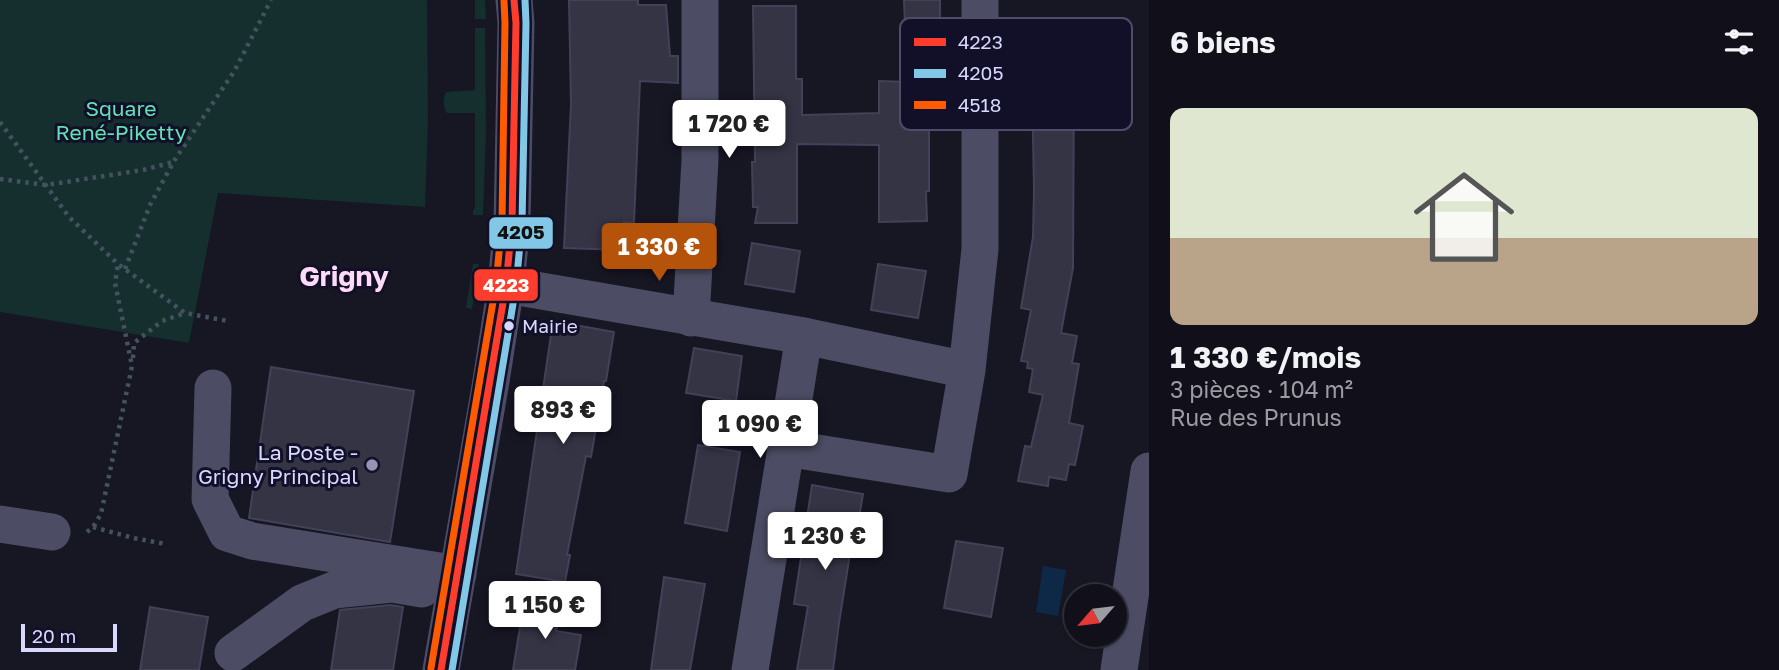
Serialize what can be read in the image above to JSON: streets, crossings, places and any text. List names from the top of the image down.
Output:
{
  "districts": ["Grigny"],
  "parks": ["Square René-Piketty"],
  "places": ["Mairie", "La Poste - Grigny Principal"],
  "lines": ["transit line 4223", "transit line 4205", "transit line 4518"],
  "legend": ["4223", "4205", "4518"],
  "scale_bar": "20 m",
  "north": "bottom left",
  "page": {
    "heading": "6 biens",
    "list": [
      {
        "name": "1 330 €/mois",
        "note": "3 pièces · 104 m² · Rue des Prunus"
      }
    ],
    "price": [
      "1 720 €",
      "1 330 €",
      "893 €",
      "1 090 €",
      "1 230 €",
      "1 150 €"
    ],
    "scale": "20 m"
  }
}
